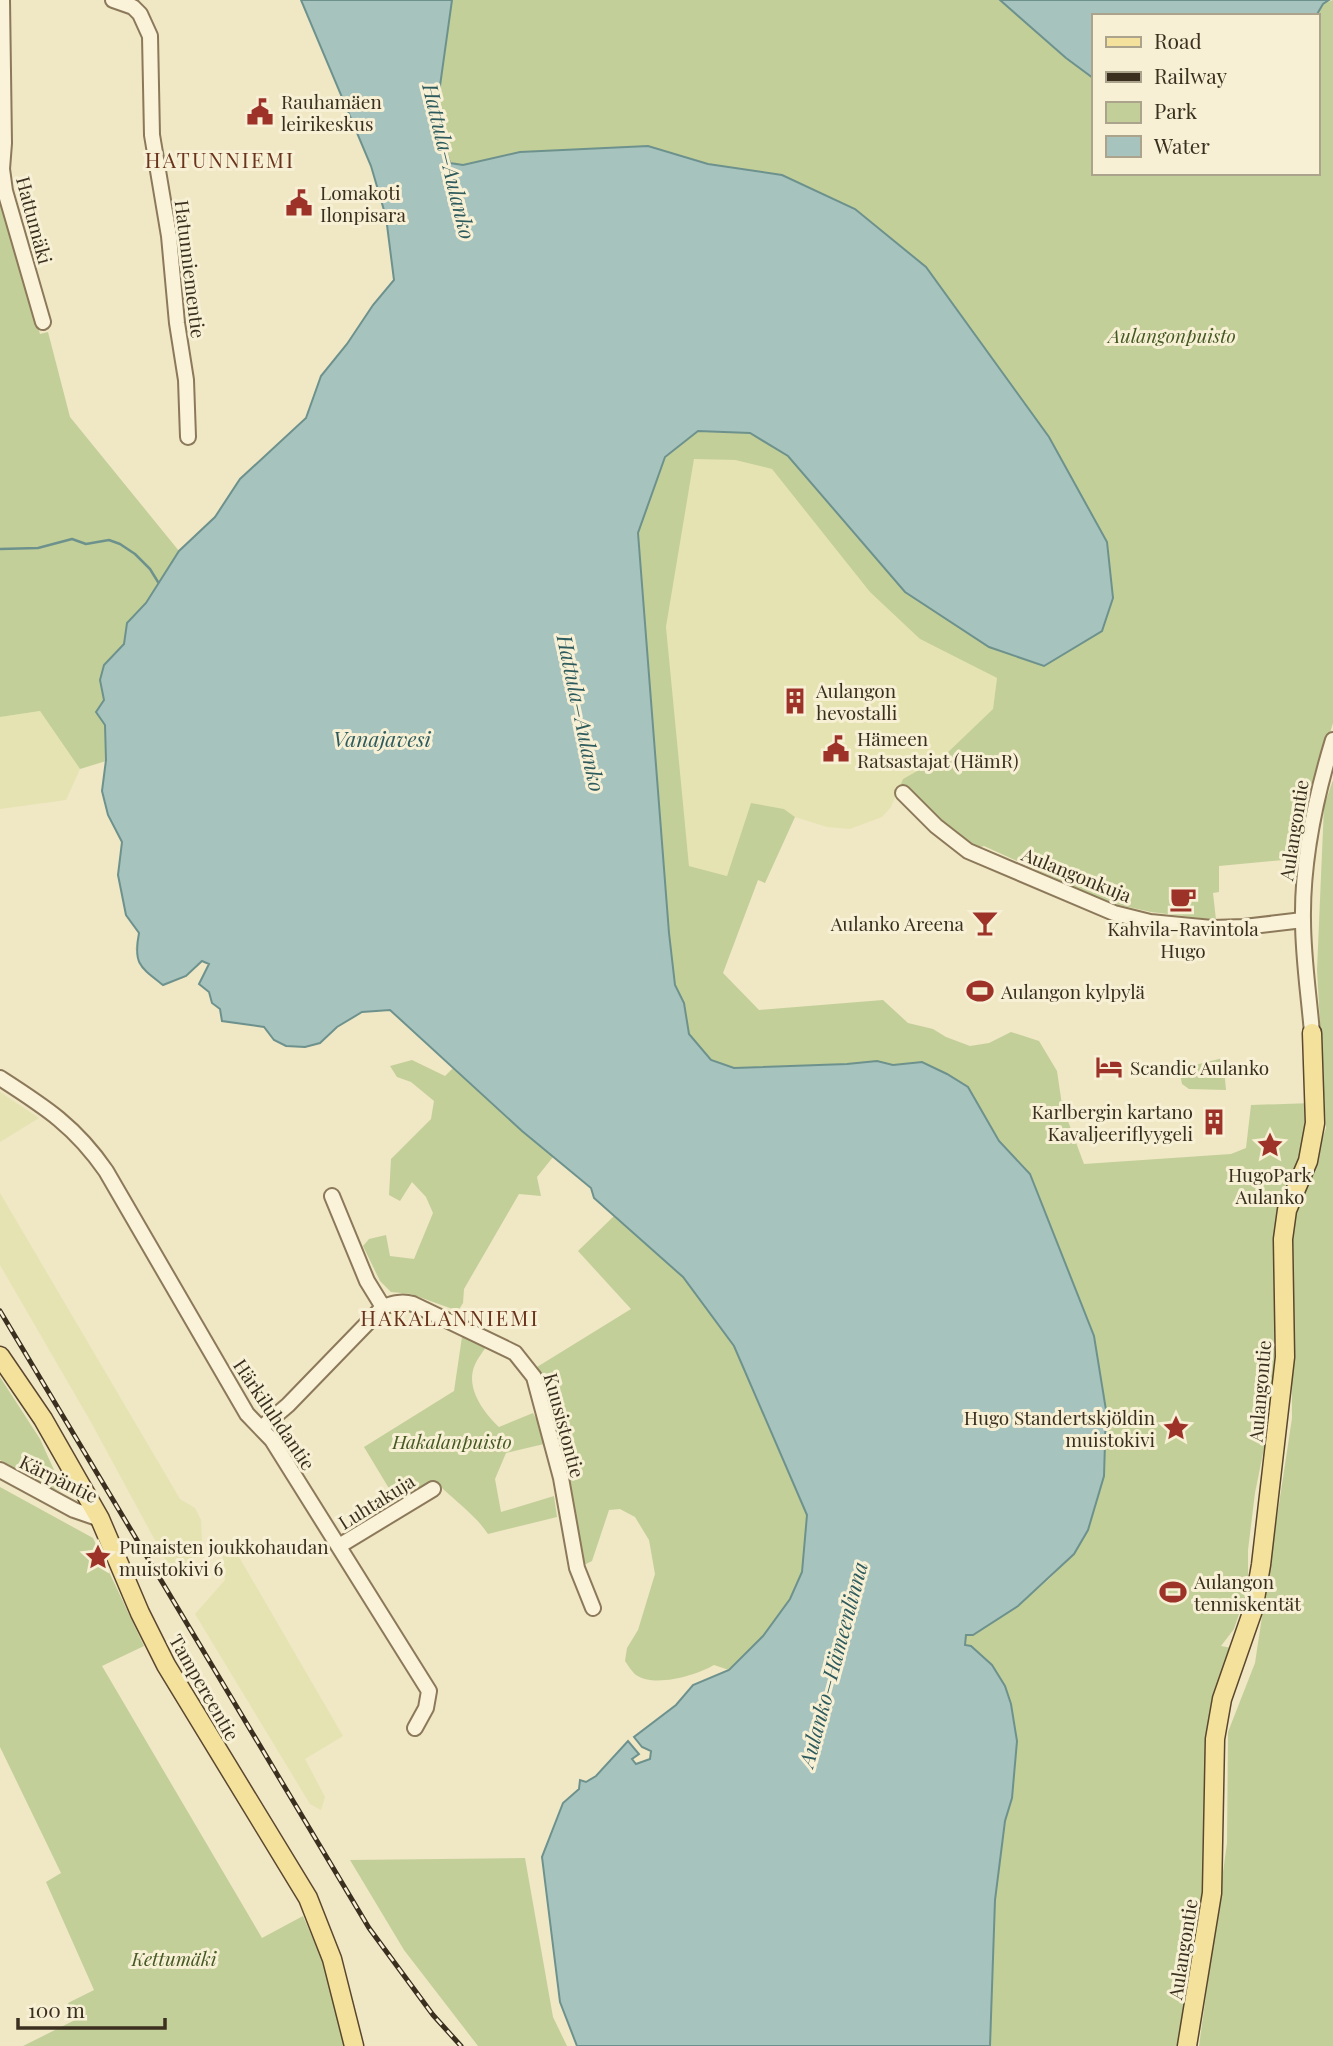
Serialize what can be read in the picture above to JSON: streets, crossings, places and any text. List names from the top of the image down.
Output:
{
  "streets": {
    "main road": ["Aulangontie", "Tampereentie"],
    "street": [
      "Hattumäki",
      "Hatunniementie",
      "Aulangonkuja",
      "Härkiluhdantie",
      "Kuusistontie",
      "Kärpäntie",
      "Luhtakuja"
    ]
  },
  "crossings": [
    ["Aulangontie", "Aulangonkuja"],
    ["Härkiluhdantie", "Luhtakuja"],
    ["Kärpäntie", "Tampereentie"]
  ],
  "districts": ["HATUNNIEMI", "HAKALANNIEMI"],
  "water": ["Hattula–Aulanko", "Vanajavesi", "Aulanko–Hämeenlinna"],
  "parks": ["Aulangonpuisto", "Hakalanpuisto", "Kettumäki"],
  "places": {
    "public building": ["Rauhamäen leirikeskus", "Lomakoti Ilonpisara", "Hämeen Ratsastajat (HämR)"],
    "building": ["Aulangon hevostalli", "Karlbergin kartano Kavaljeeriflyygeli"],
    "cafe": ["Kahvila-Ravintola Hugo"],
    "bar": ["Aulanko Areena"],
    "sports": ["Aulangon kylpylä", "Aulangon tenniskentät"],
    "hotel": ["Scandic Aulanko"],
    "place": ["HugoPark Aulanko", "Hugo Standertskjöldin muistokivi", "Punaisten joukkohaudan muistokivi 6"]
  },
  "legend": [
    "Road",
    "Railway",
    "Park",
    "Water"
  ],
  "scale_bar": "100 m"
}
